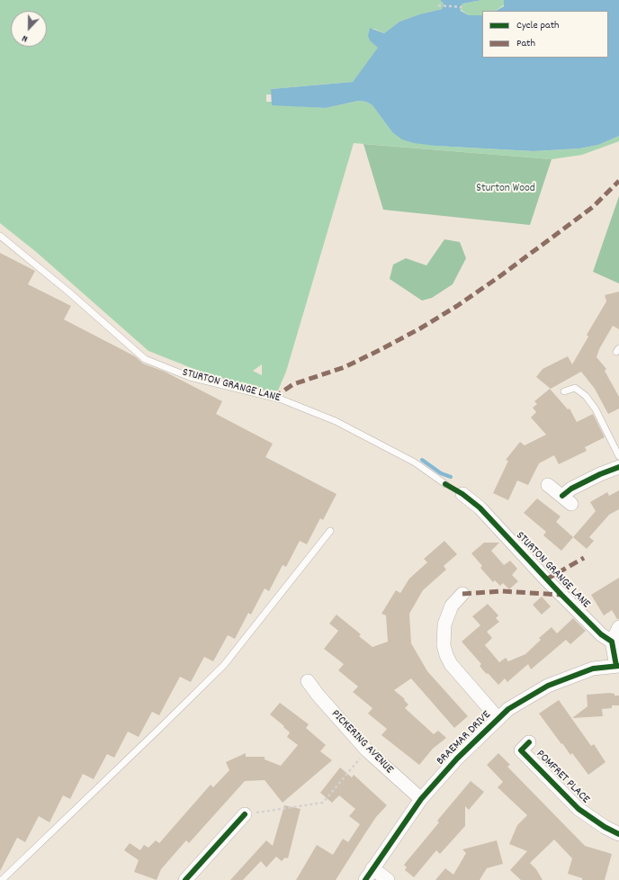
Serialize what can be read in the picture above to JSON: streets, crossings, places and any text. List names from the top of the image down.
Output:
{
  "streets": {
    "street": [
      "STURTON GRANGE LANE",
      "BRAEMAR DRIVE",
      "PICKERING AVENUE",
      "POMFRET PLACE"
    ]
  },
  "crossings": [
    ["BRAEMAR DRIVE", "PICKERING AVENUE"]
  ],
  "parks": ["Sturton Wood"],
  "legend": ["Cycle path", "Path"],
  "north": "bottom"
}
